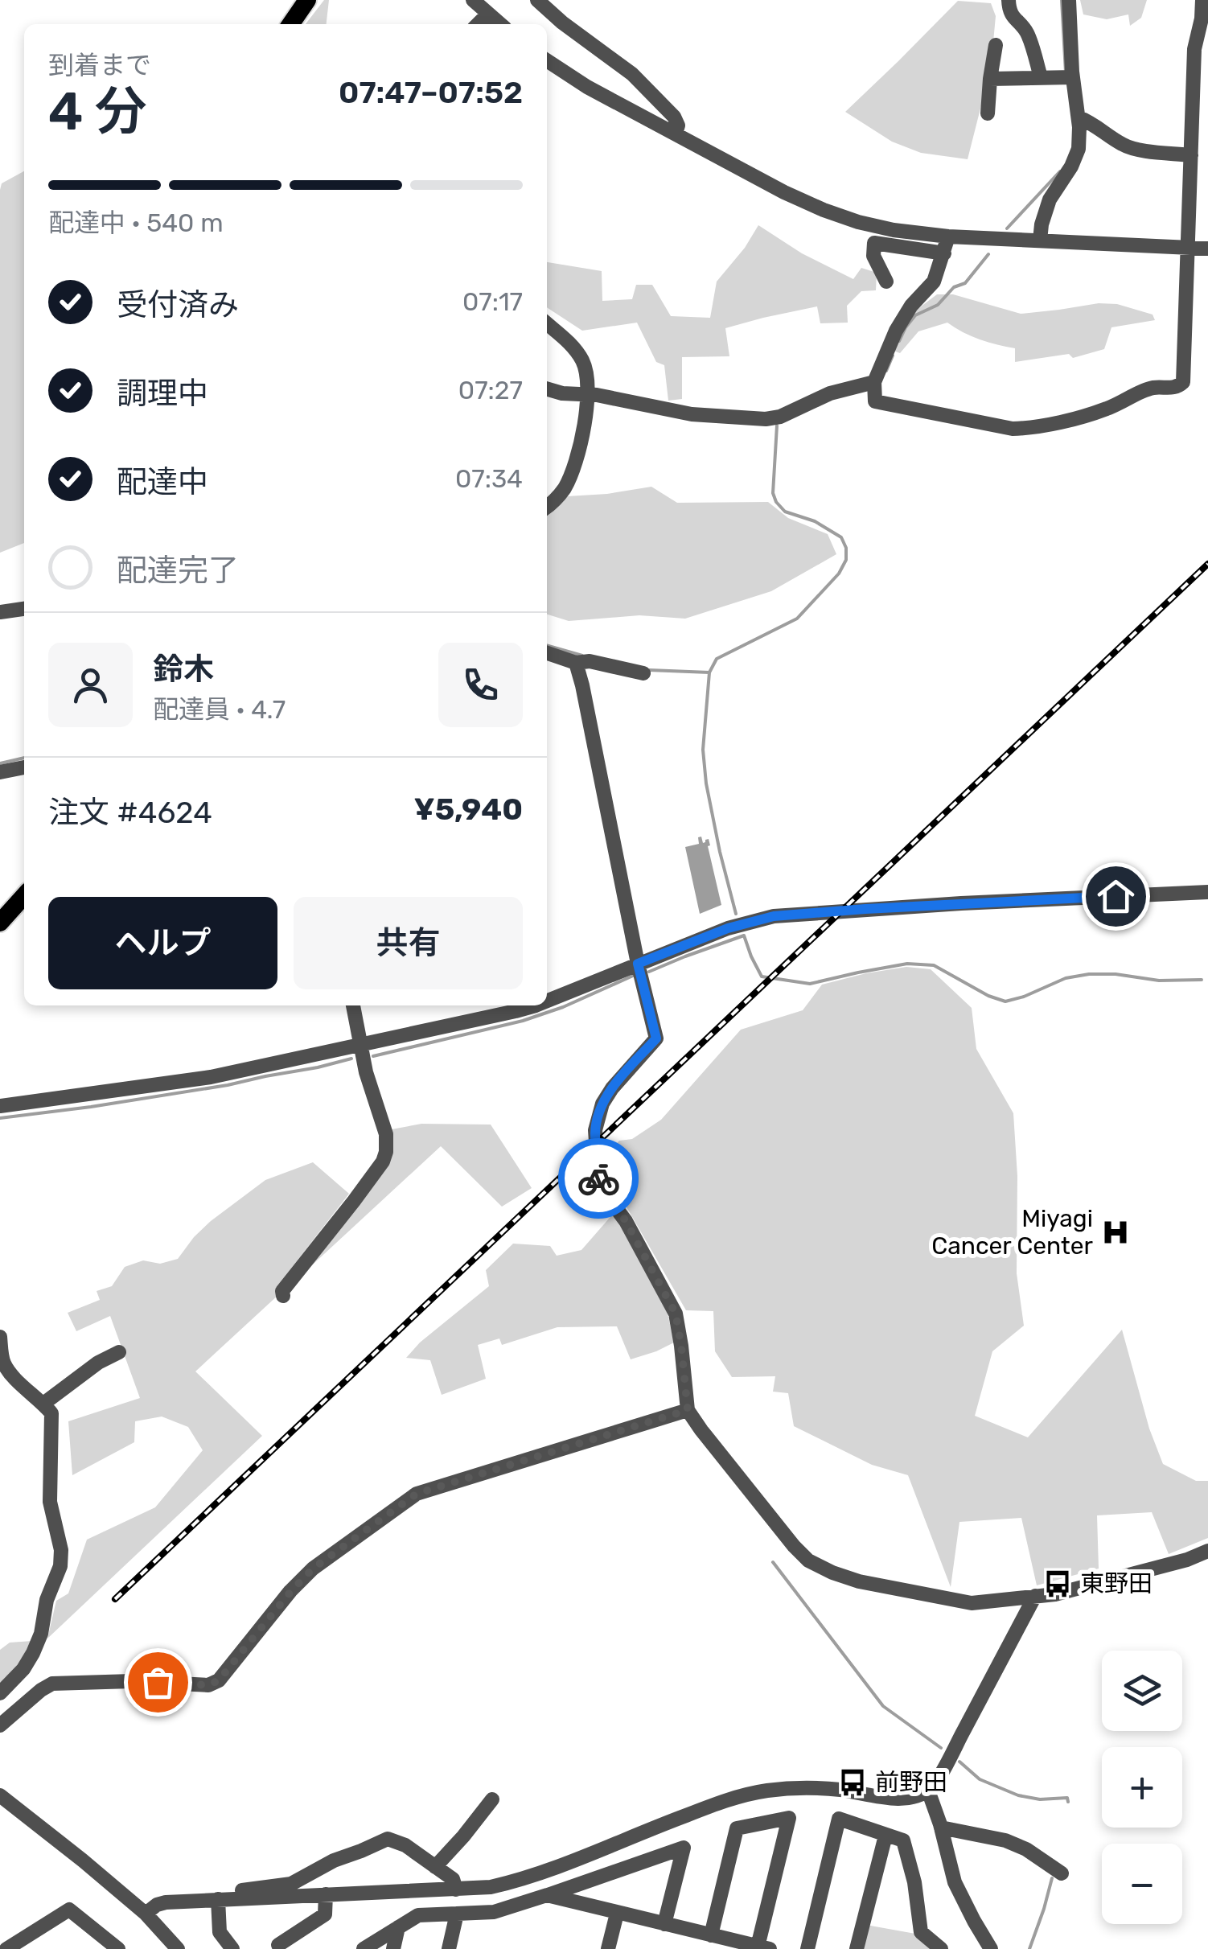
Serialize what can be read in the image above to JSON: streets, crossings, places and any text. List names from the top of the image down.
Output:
{
  "places": {
    "hospital": ["Miyagi Cancer Center"],
    "bus stop": ["東野田", "前野田"]
  },
  "page": {
    "heading": ["4 分", "到着まで", "07:47–07:52"],
    "panel": [
      "鈴木",
      "配達員 · 4.7",
      "注文 #4624",
      "¥5,940"
    ],
    "bar": "配達中 · 540 m",
    "list": [
      ["受付済み", "07:17"],
      ["調理中", "07:27"],
      ["配達中", "07:34"],
      "配達完了"
    ],
    "buttons": ["ヘルプ", "共有"],
    "map_buttons": ["+", "−"]
  }
}
